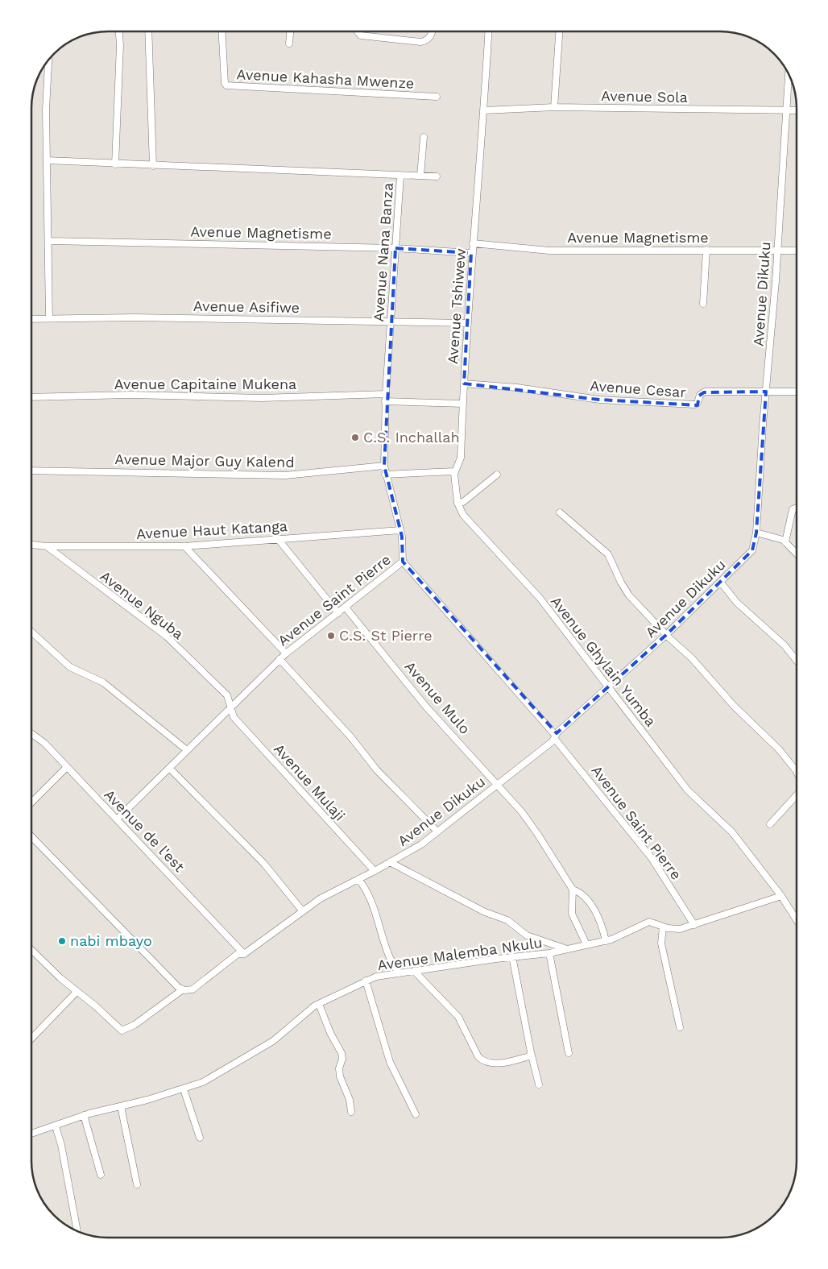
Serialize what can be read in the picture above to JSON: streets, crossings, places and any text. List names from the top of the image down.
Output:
{
  "streets": {
    "street": [
      "Avenue Kahasha Mwenze",
      "Avenue Sola",
      "Avenue Magnetisme",
      "Avenue Nana Banza",
      "Avenue Dikuku",
      "Avenue Tshiwew",
      "Avenue Asifiwe",
      "Avenue Capitaine Mukena",
      "Avenue Cesar",
      "Avenue Major Guy Kalend",
      "Avenue Haut Katanga",
      "Avenue Saint Pierre",
      "Avenue Nguba",
      "Avenue Ghylain Yumba",
      "Avenue Mulo",
      "Avenue Mulaji",
      "Avenue de l'est",
      "Avenue Malemba Nkulu"
    ]
  },
  "crossings": [
    ["Avenue Sola", "Avenue Dikuku"],
    ["Avenue Sola", "Avenue Tshiwew"],
    ["Avenue Magnetisme", "Avenue Nana Banza"],
    ["Avenue Magnetisme", "Avenue Dikuku"],
    ["Avenue Magnetisme", "Avenue Tshiwew"],
    ["Avenue Nana Banza", "Avenue Asifiwe"],
    ["Avenue Nana Banza", "Avenue Capitaine Mukena"],
    ["Avenue Nana Banza", "Avenue Major Guy Kalend"],
    ["Avenue Nana Banza", "Avenue Haut Katanga"],
    ["Avenue Nana Banza", "Avenue Saint Pierre"],
    ["Avenue Dikuku", "Avenue Cesar"],
    ["Avenue Dikuku", "Avenue Saint Pierre"],
    ["Avenue Dikuku", "Avenue Ghylain Yumba"],
    ["Avenue Dikuku", "Avenue Mulo"],
    ["Avenue Dikuku", "Avenue Mulaji"],
    ["Avenue Dikuku", "Avenue de l'est"],
    ["Avenue Tshiwew", "Avenue Asifiwe"],
    ["Avenue Tshiwew", "Avenue Cesar"],
    ["Avenue Tshiwew", "Avenue Ghylain Yumba"],
    ["Avenue Haut Katanga", "Avenue Nguba"],
    ["Avenue Saint Pierre", "Avenue Nguba"],
    ["Avenue Saint Pierre", "Avenue Mulo"],
    ["Avenue Saint Pierre", "Avenue Mulaji"],
    ["Avenue Saint Pierre", "Avenue de l'est"],
    ["Avenue Saint Pierre", "Avenue Malemba Nkulu"],
    ["Avenue Nguba", "Avenue Mulaji"],
    ["Avenue Ghylain Yumba", "Avenue Malemba Nkulu"]
  ],
  "places": ["C.S. Inchallah", "C.S. St Pierre", "nabi mbayo"]
}
